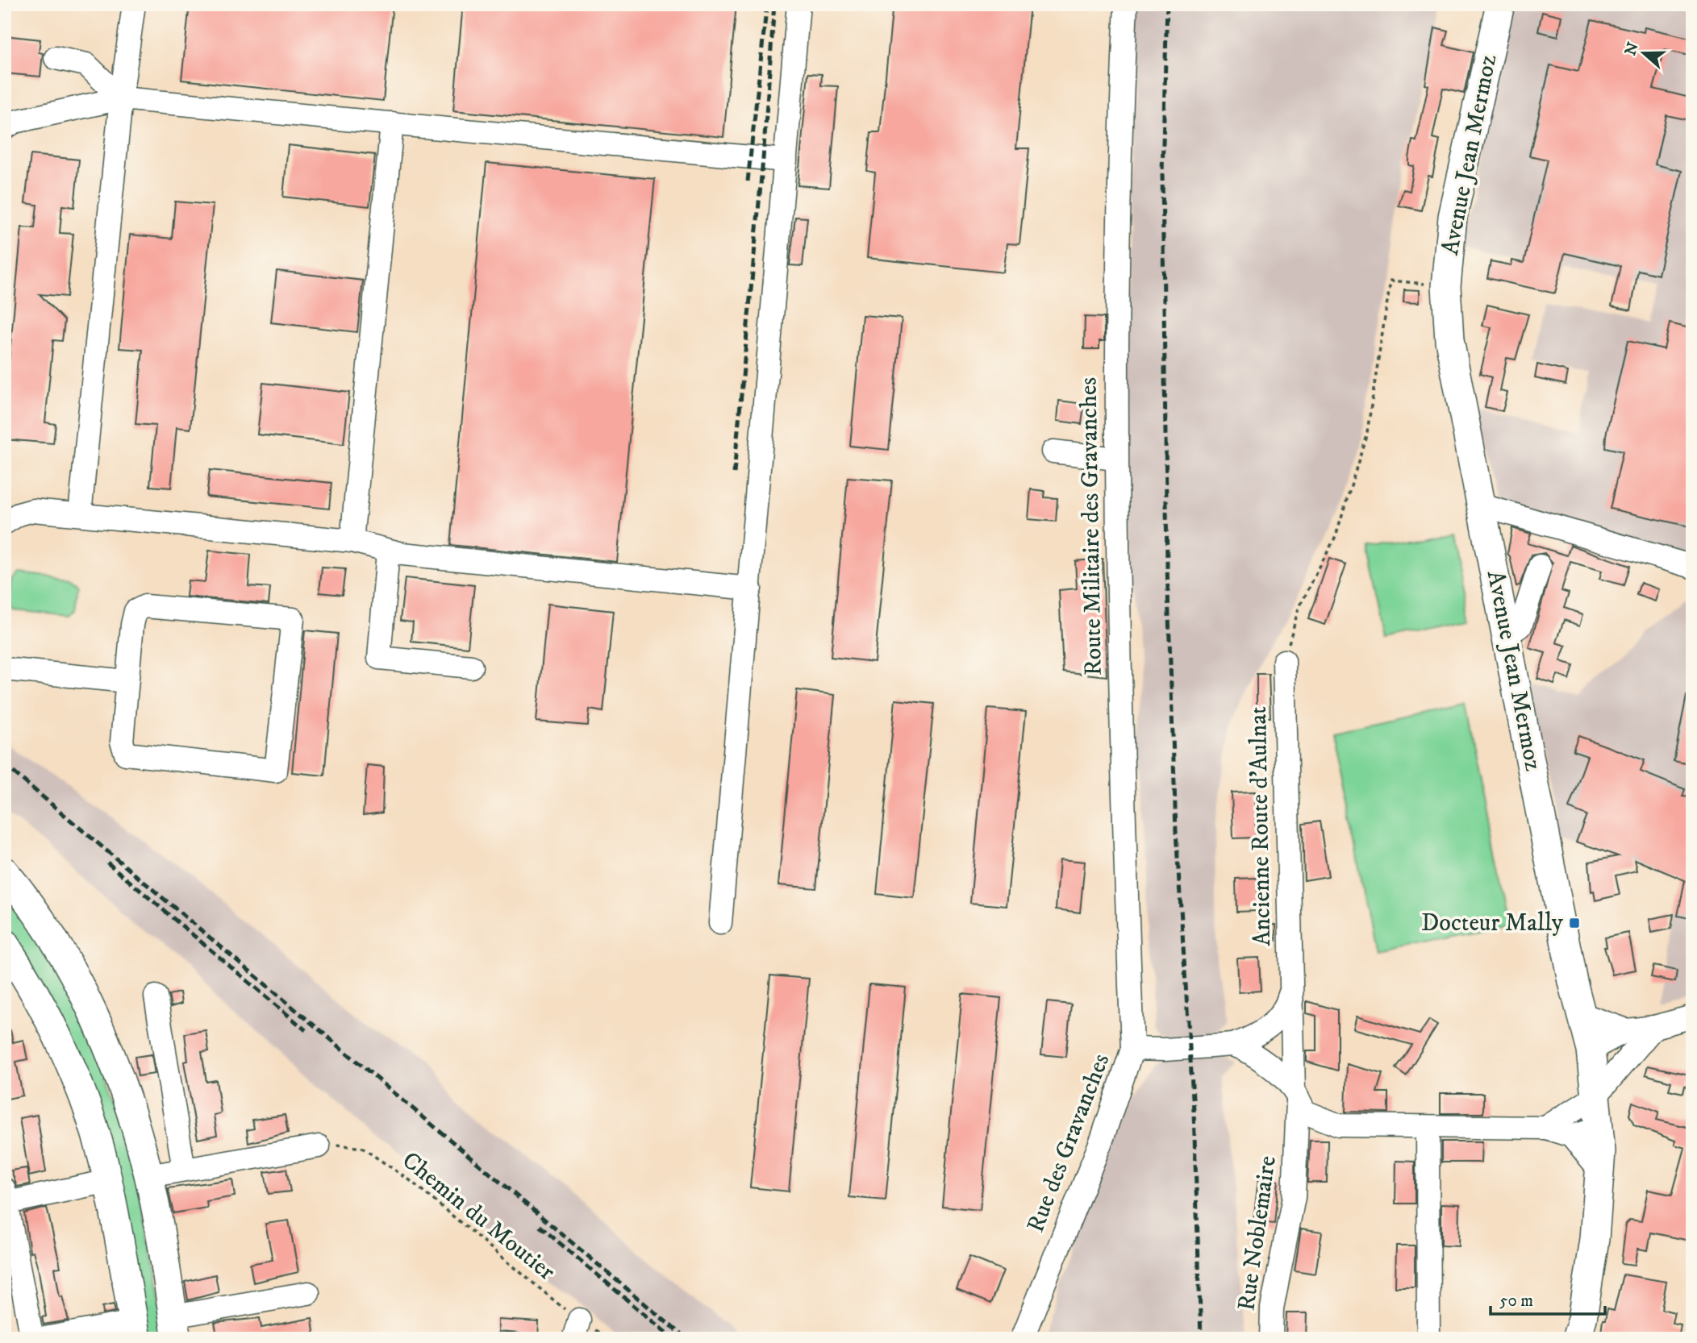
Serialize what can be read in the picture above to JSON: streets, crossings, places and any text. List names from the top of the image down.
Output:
{
  "streets": {
    "main road": ["Avenue Jean Mermoz"],
    "street": [
      "Route Militaire des Gravanches",
      "Ancienne Route d'Aulnat",
      "Rue des Gravanches",
      "Rue Noblemaire"
    ],
    "path": ["Chemin du Moutier"]
  },
  "crossings": [
    ["Route Militaire des Gravanches", "Rue des Gravanches"],
    ["Ancienne Route d'Aulnat", "Rue des Gravanches"],
    ["Ancienne Route d'Aulnat", "Rue Noblemaire"]
  ],
  "places": {
    "transit": ["Docteur Mally"]
  },
  "scale_bar": "50 m",
  "north": "left"
}
